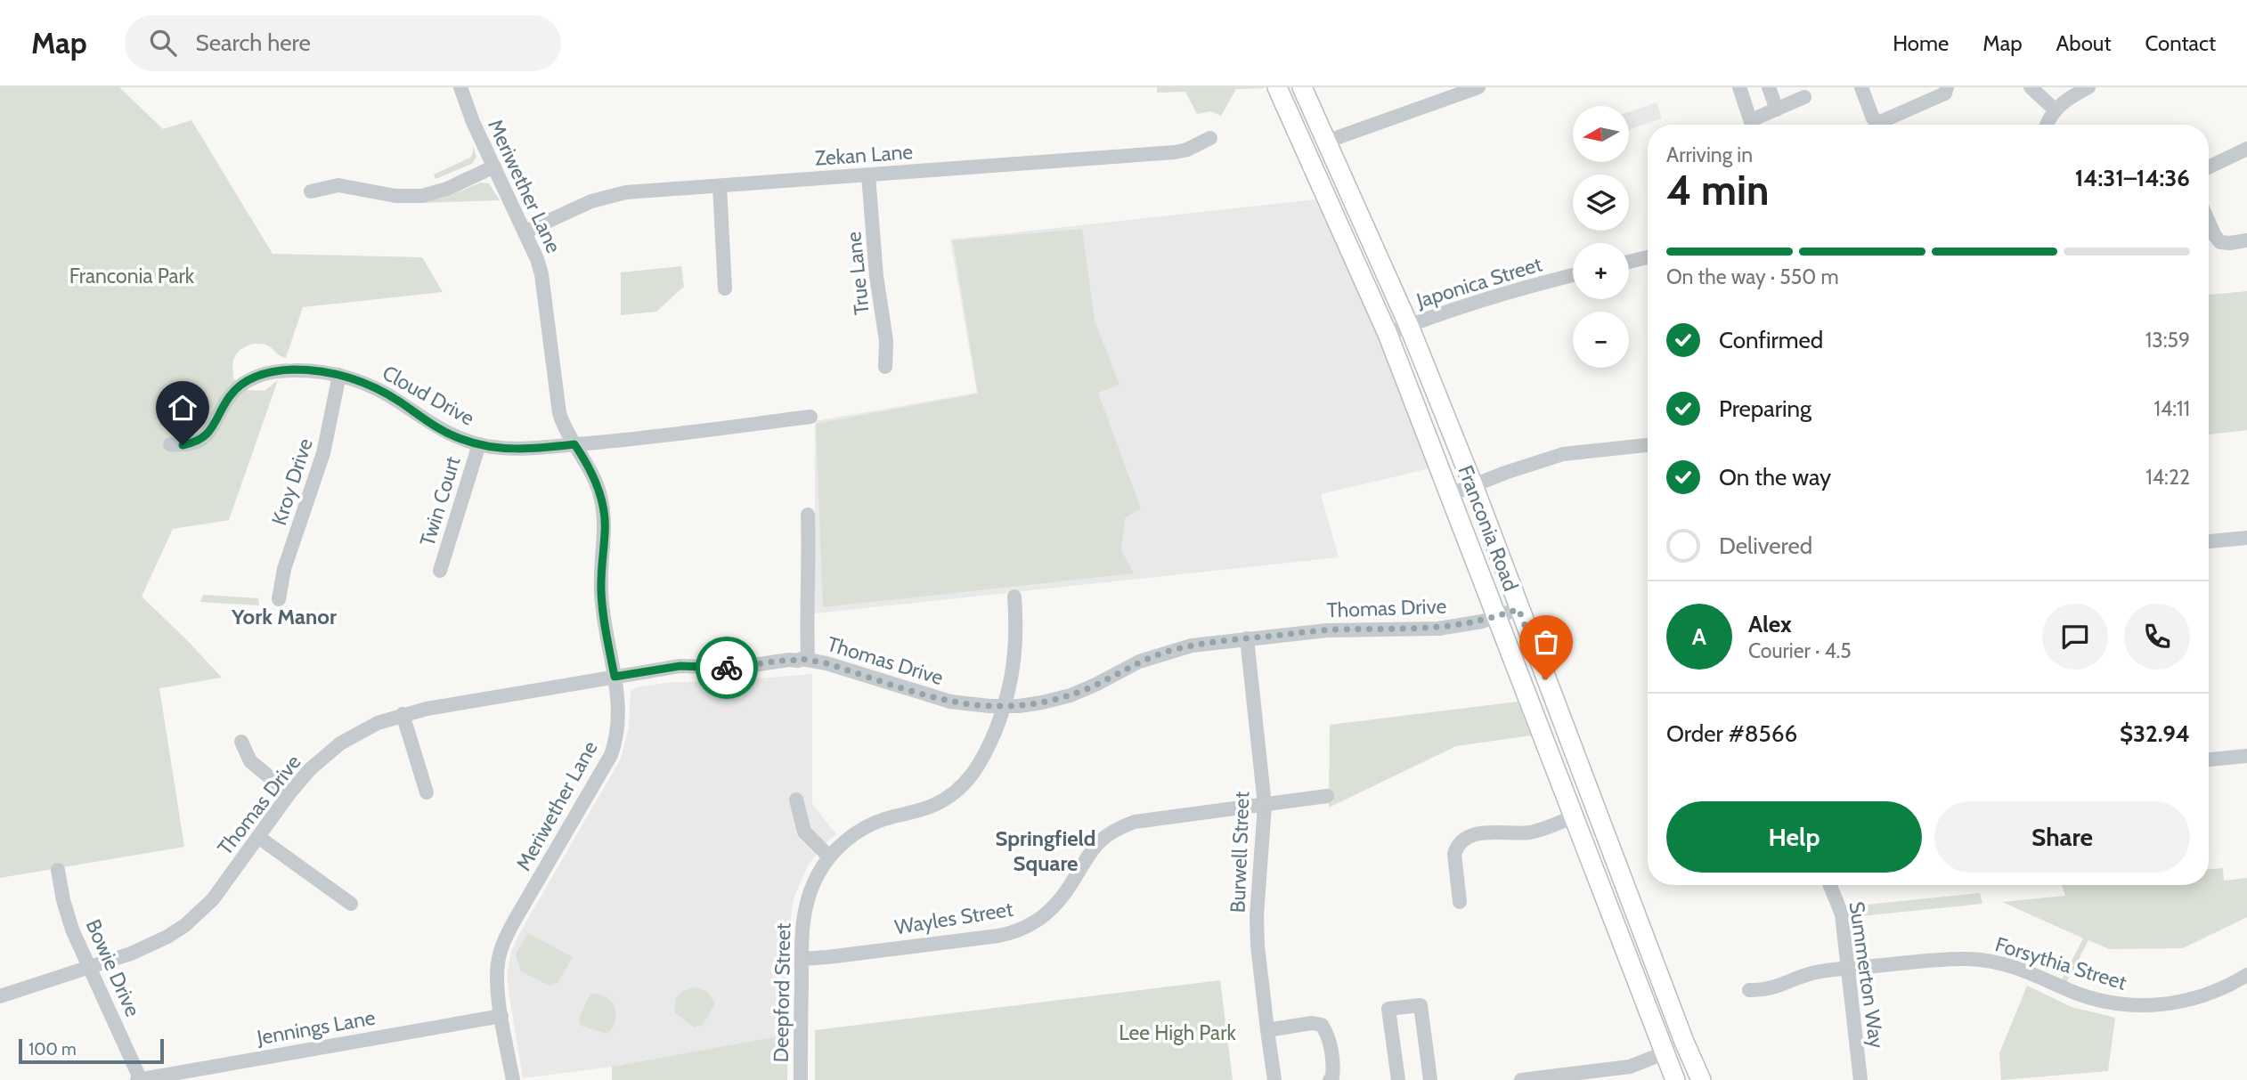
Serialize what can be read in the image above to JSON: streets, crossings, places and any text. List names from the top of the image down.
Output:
{
  "streets": {
    "main road": ["Franconia Road"],
    "street": [
      "Zekan Lane",
      "Meriwether Lane",
      "True Lane",
      "Japonica Street",
      "Cloud Drive",
      "Kroy Drive",
      "Twin Court",
      "Thomas Drive",
      "Burwell Street",
      "Wayles Street",
      "Forsythia Street",
      "Bowie Drive",
      "Summerton Way",
      "Deepford Street",
      "Jennings Lane"
    ]
  },
  "crossings": [
    ["Zekan Lane", "Meriwether Lane"],
    ["Zekan Lane", "True Lane"],
    ["Meriwether Lane", "Cloud Drive"],
    ["Meriwether Lane", "Thomas Drive"],
    ["Meriwether Lane", "Jennings Lane"],
    ["Japonica Street", "Franconia Road"],
    ["Cloud Drive", "Kroy Drive"],
    ["Cloud Drive", "Twin Court"],
    ["Franconia Road", "Thomas Drive"],
    ["Thomas Drive", "Burwell Street"],
    ["Thomas Drive", "Bowie Drive"],
    ["Thomas Drive", "Deepford Street"],
    ["Burwell Street", "Wayles Street"],
    ["Wayles Street", "Deepford Street"],
    ["Forsythia Street", "Summerton Way"],
    ["Bowie Drive", "Jennings Lane"]
  ],
  "districts": ["York Manor", "Springfield Square"],
  "parks": ["Franconia Park", "Lee High Park"],
  "scale_bar": "100 m",
  "north": "left",
  "page": {
    "header": "Map",
    "search": "Search here",
    "nav": [
      "Home",
      "Map",
      "About",
      "Contact"
    ],
    "map_buttons": ["+", "−"],
    "heading": ["4 min", "Arriving in", "14:31–14:36"],
    "panel": [
      "Alex",
      "Courier · 4.5",
      "Order #8566",
      "$32.94"
    ],
    "bar": "On the way · 550 m",
    "list": [
      ["Confirmed", "13:59"],
      ["Preparing", "14:11"],
      ["On the way", "14:22"],
      "Delivered"
    ],
    "round": "A",
    "buttons": ["Help", "Share"],
    "scale": "100 m"
  }
}
